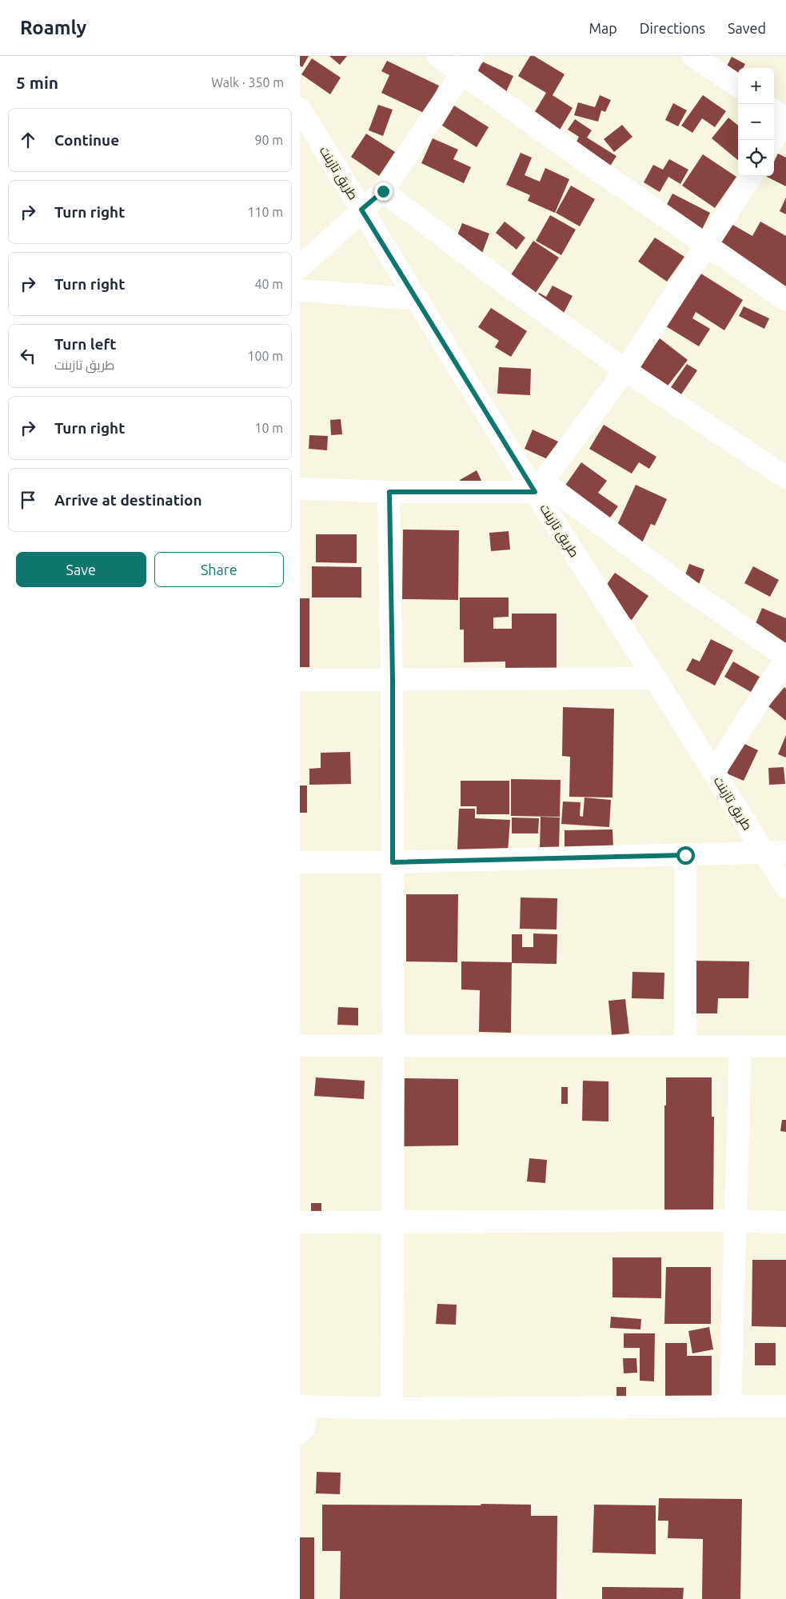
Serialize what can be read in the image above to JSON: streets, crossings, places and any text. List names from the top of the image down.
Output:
{
  "streets": {
    "street": ["طريق تازبنت"]
  },
  "page": {
    "header": "Roamly",
    "nav": ["Map", "Directions", "Saved"],
    "heading": ["5 min", "Walk · 350 m"],
    "map_buttons": ["+", "−"],
    "list": [
      ["Continue", "90 m"],
      ["Turn right", "110 m"],
      ["Turn right", "40 m"],
      ["Turn left", "طريق تازبنت", "100 m"],
      ["Turn right", "10 m"],
      "Arrive at destination"
    ],
    "buttons": ["Save", "Share"]
  }
}
